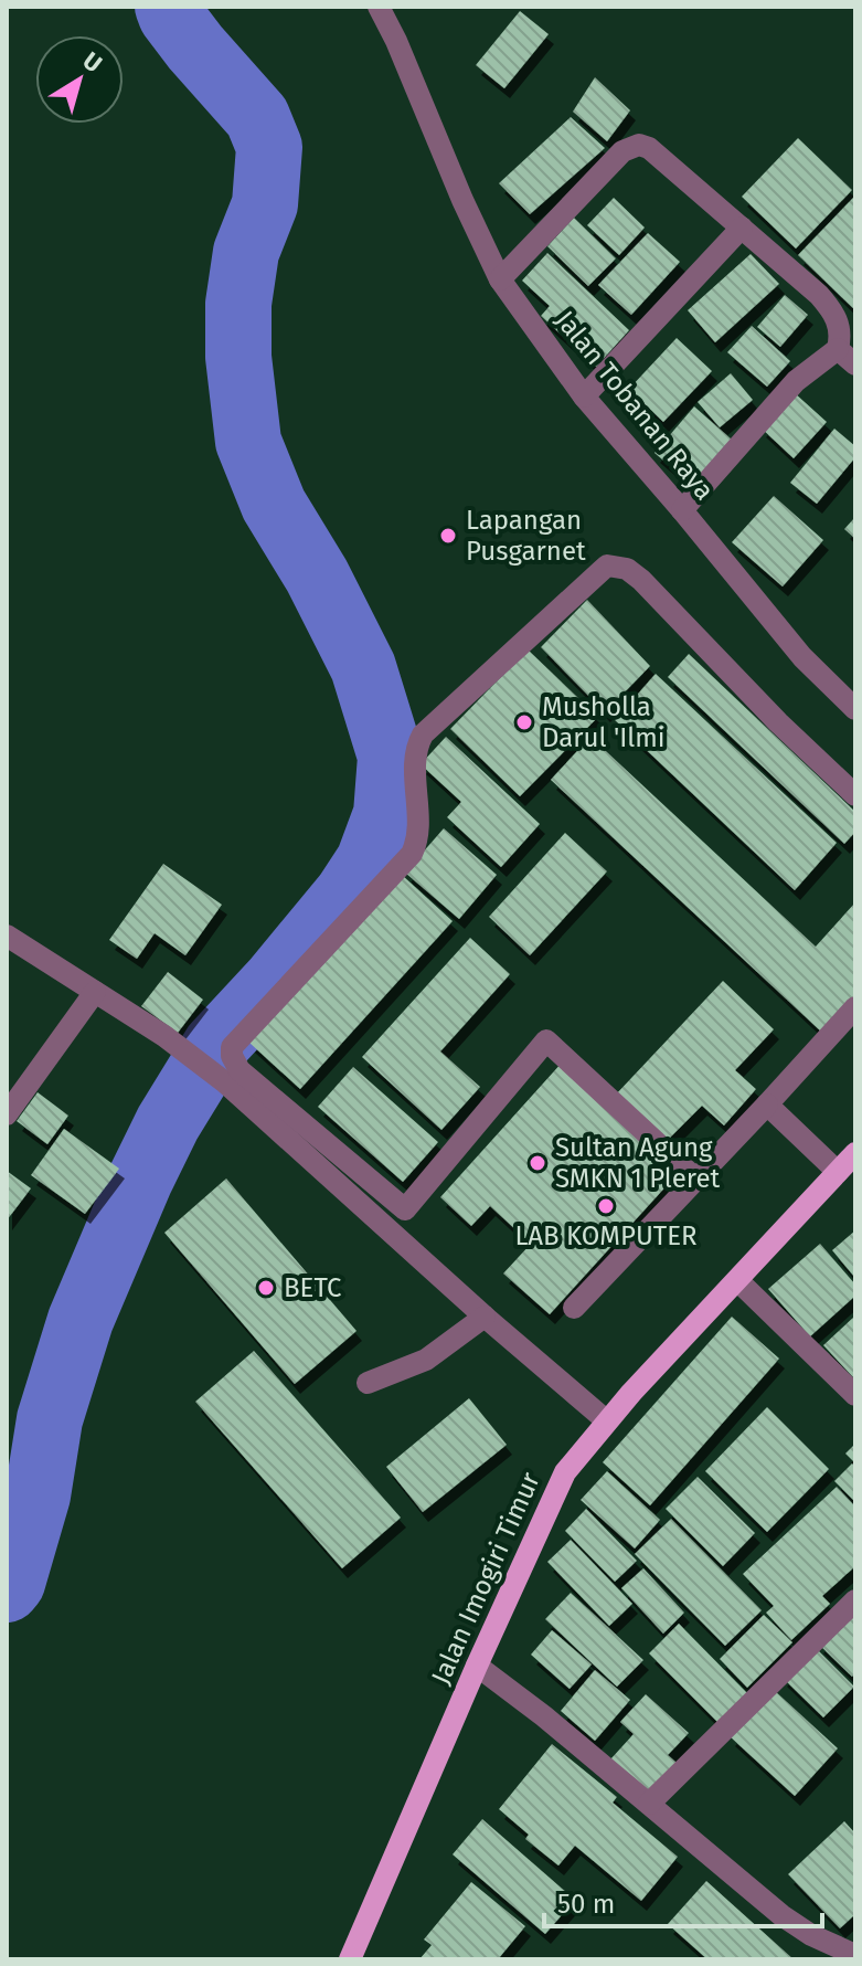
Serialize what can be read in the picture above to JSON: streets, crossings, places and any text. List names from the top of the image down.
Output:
{
  "streets": {
    "main road": ["Jalan Imogiri Timur"],
    "street": ["Jalan Tobanan Raya"]
  },
  "places": [
    "Lapangan Pusgarnet",
    "Musholla Darul 'Ilmi",
    "Sultan Agung SMKN 1 Pleret",
    "LAB KOMPUTER",
    "BETC"
  ],
  "scale_bar": "50 m",
  "north": "top right"
}
